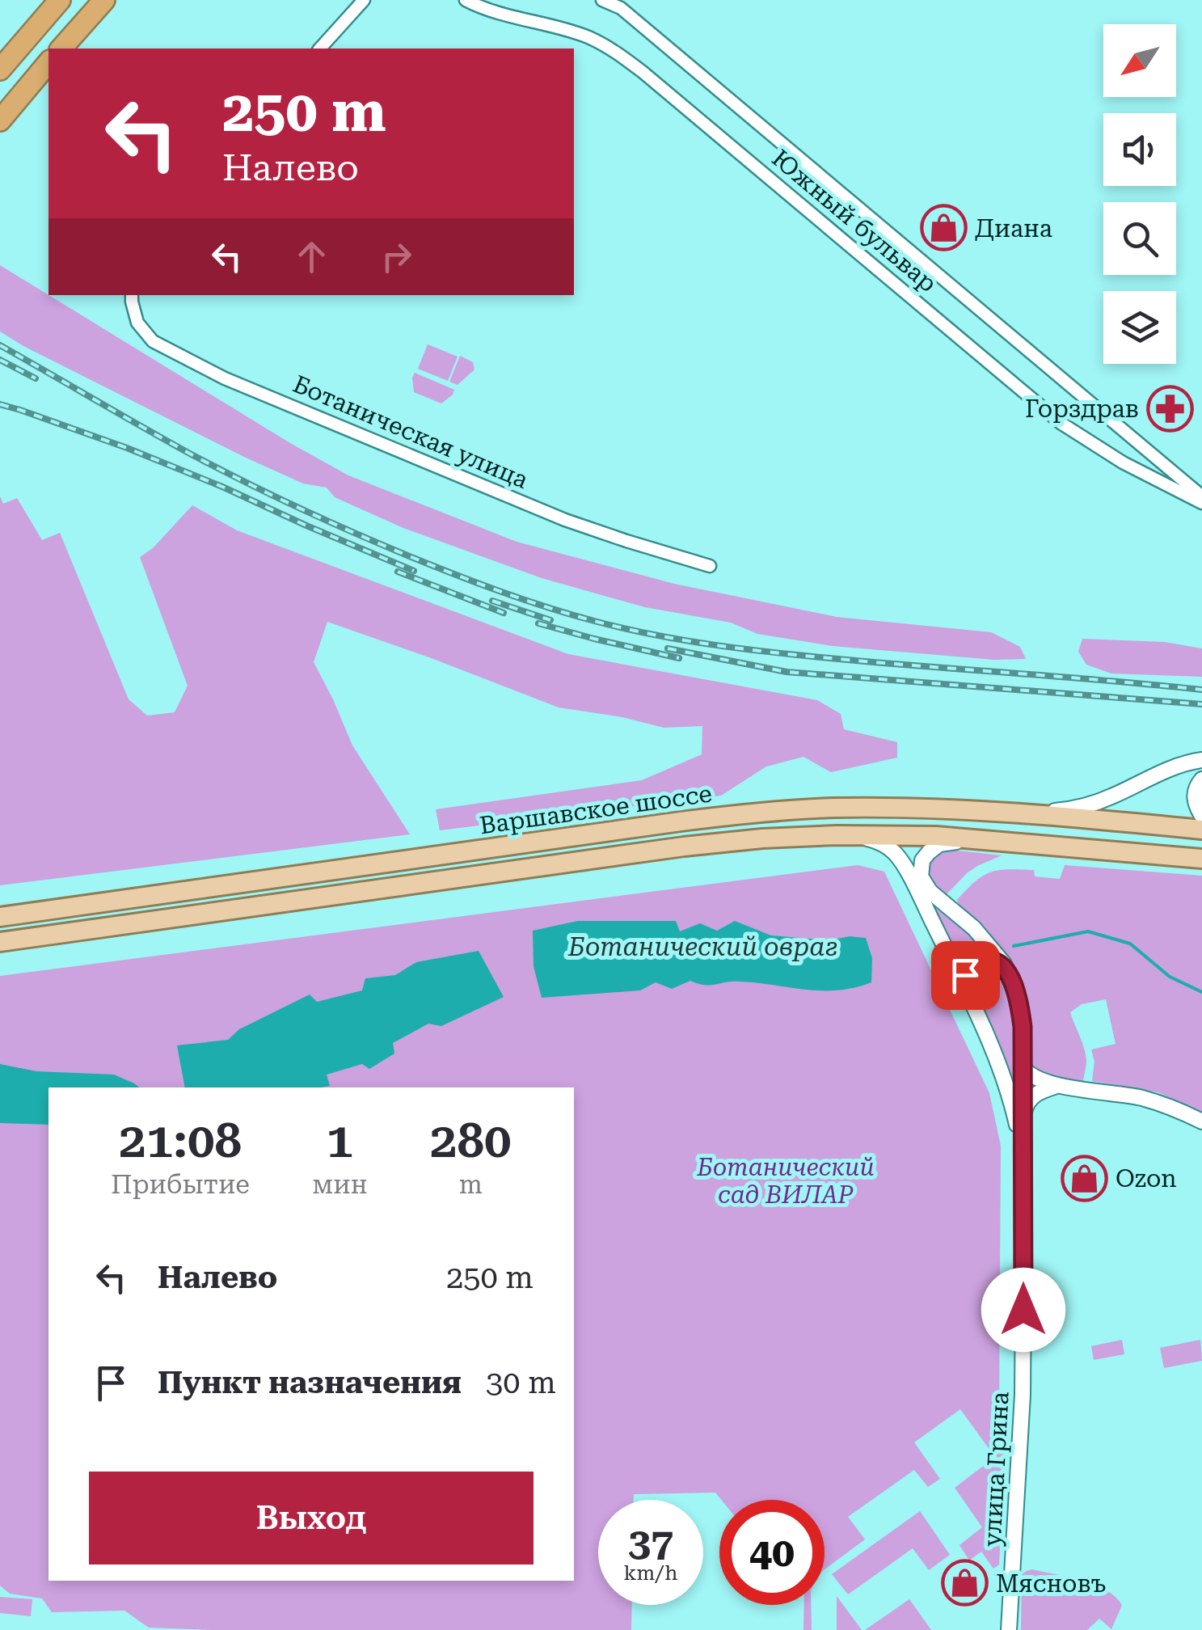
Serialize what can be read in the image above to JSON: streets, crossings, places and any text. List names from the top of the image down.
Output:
{
  "streets": {
    "main road": ["Варшавское шоссе"],
    "street": ["Южный бульвар", "Ботаническая улица", "улица Грина"]
  },
  "crossings": [
    ["Варшавское шоссе", "улица Грина"]
  ],
  "water": ["Ботанический овраг"],
  "parks": ["Ботанический сад ВИЛАР"],
  "places": {
    "shop": ["Диана", "Ozon", "Мясновъ"],
    "pharmacy": ["Горздрав"]
  },
  "north": "bottom left",
  "page": {
    "turn": ["250 m", "Налево"],
    "eta": [
      "21:08",
      "Прибытие",
      "1",
      "мин",
      "280",
      "m"
    ],
    "list": [
      {
        "name": "Налево",
        "value": "250 m"
      },
      {
        "name": "Пункт назначения",
        "value": "30 m"
      }
    ],
    "buttons": "Выход",
    "speed": "37 km/h",
    "limit": "40"
  }
}
